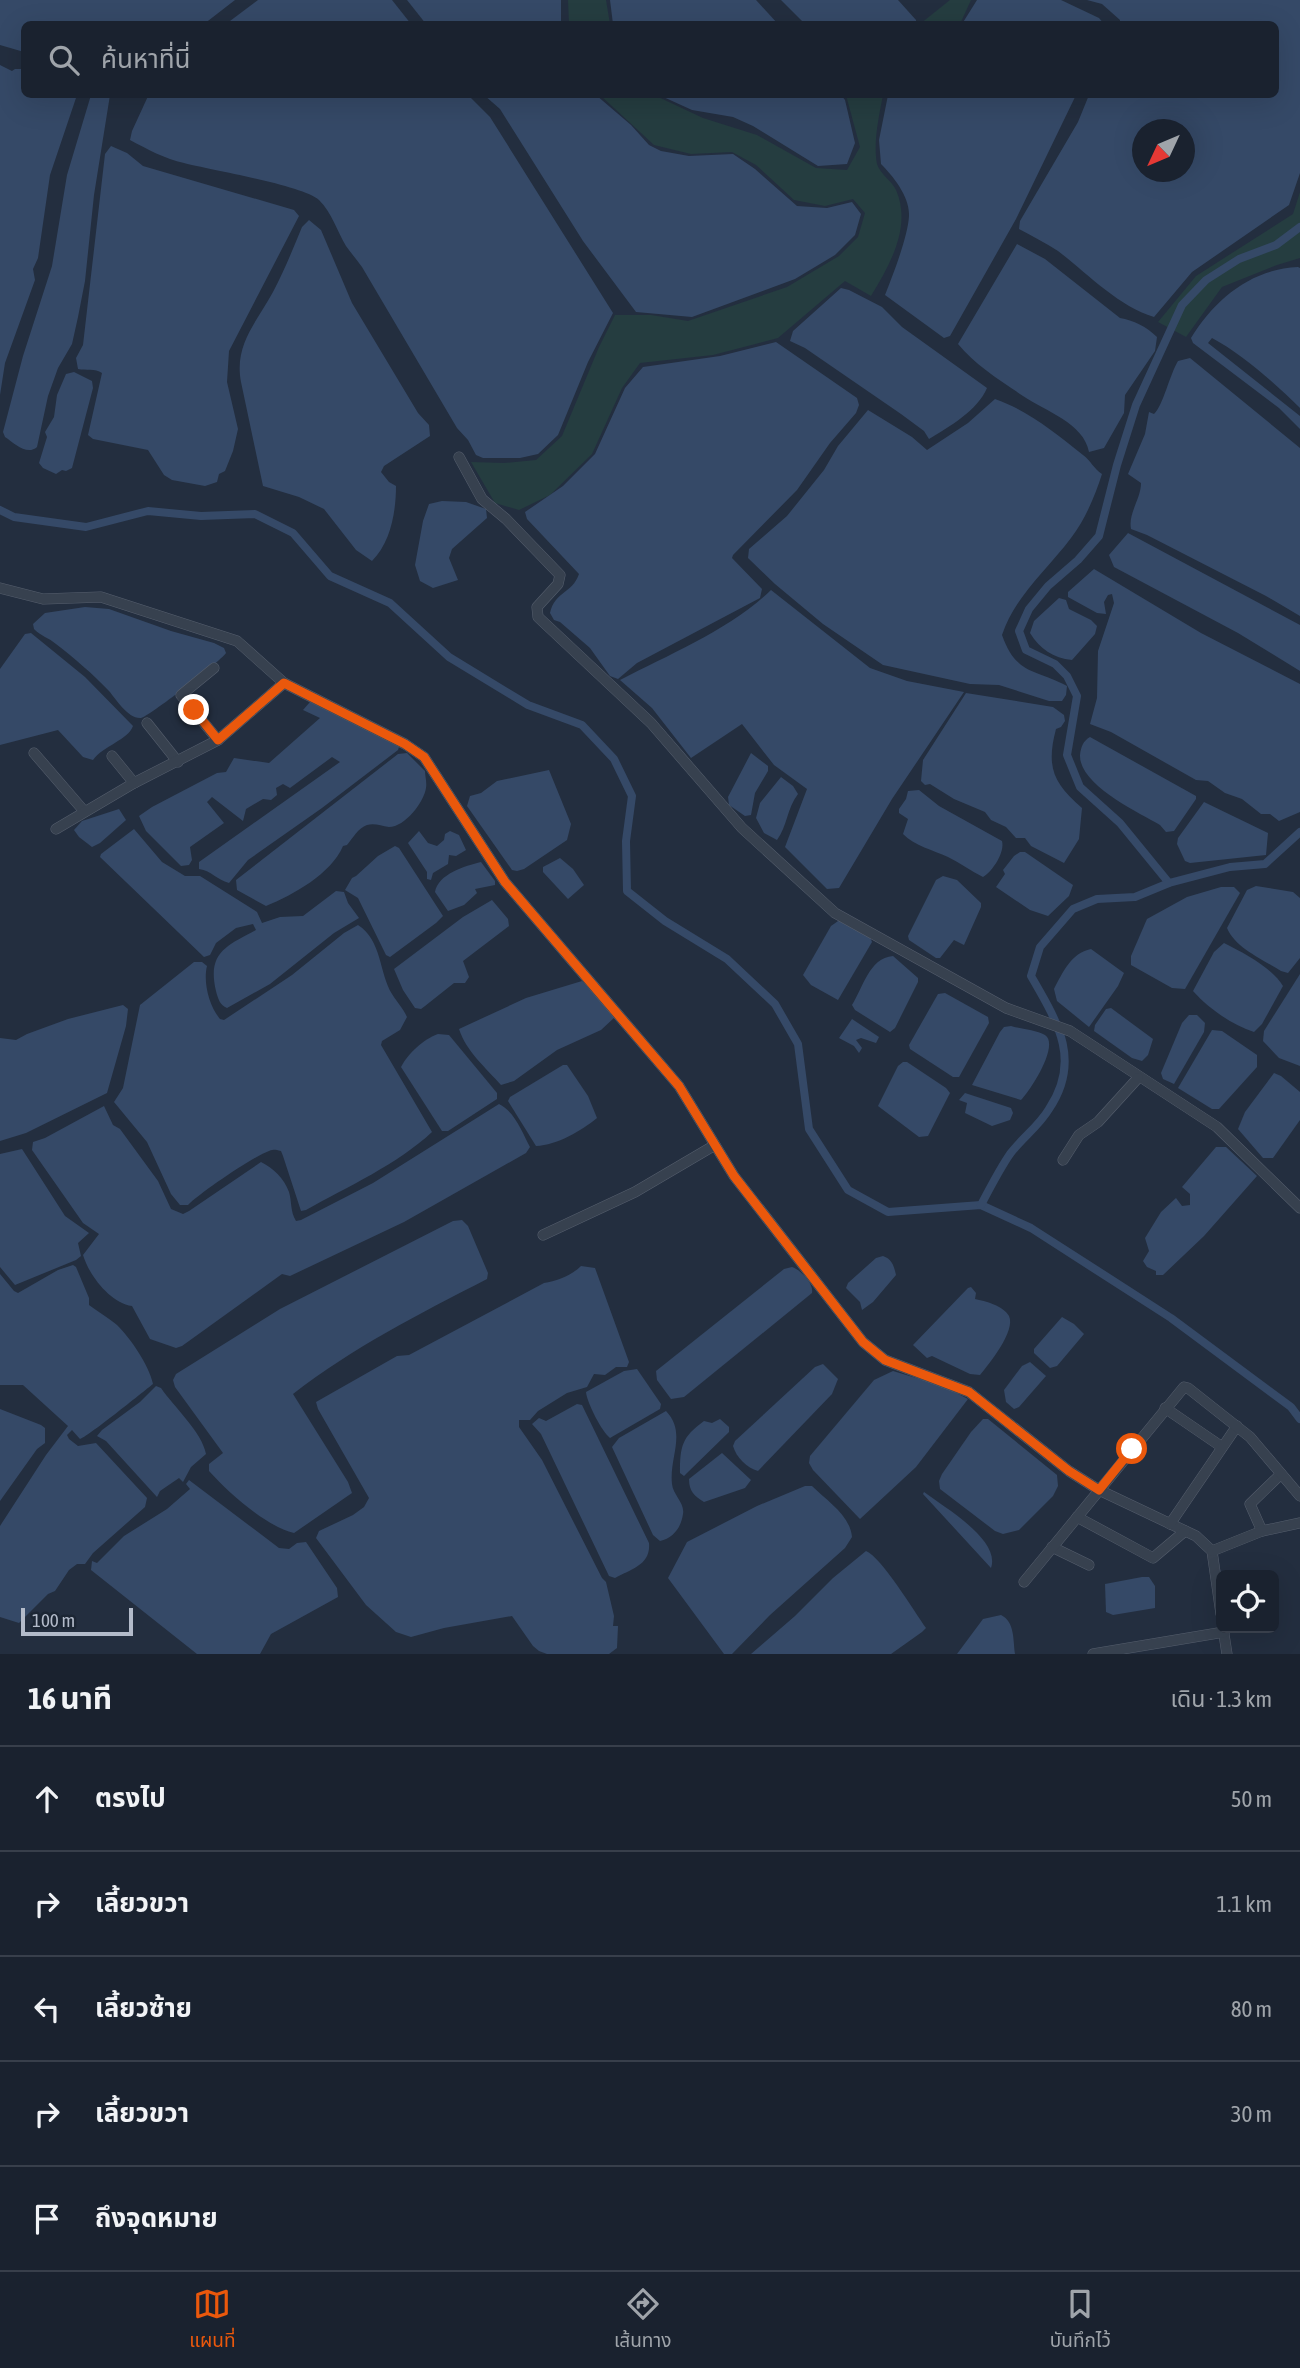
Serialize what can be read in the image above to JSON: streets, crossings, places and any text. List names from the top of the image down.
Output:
{
  "scale_bar": "100 m",
  "north": "bottom left",
  "page": {
    "search": "ค้นหาที่นี่",
    "scale": "100 m",
    "heading": ["16 นาที", "เดิน · 1.3 km"],
    "list": [
      ["ตรงไป", "50 m"],
      ["เลี้ยวขวา", "1.1 km"],
      ["เลี้ยวซ้าย", "80 m"],
      ["เลี้ยวขวา", "30 m"],
      "ถึงจุดหมาย"
    ],
    "nav": ["แผนที่", "เส้นทาง", "บันทึกไว้"]
  }
}
